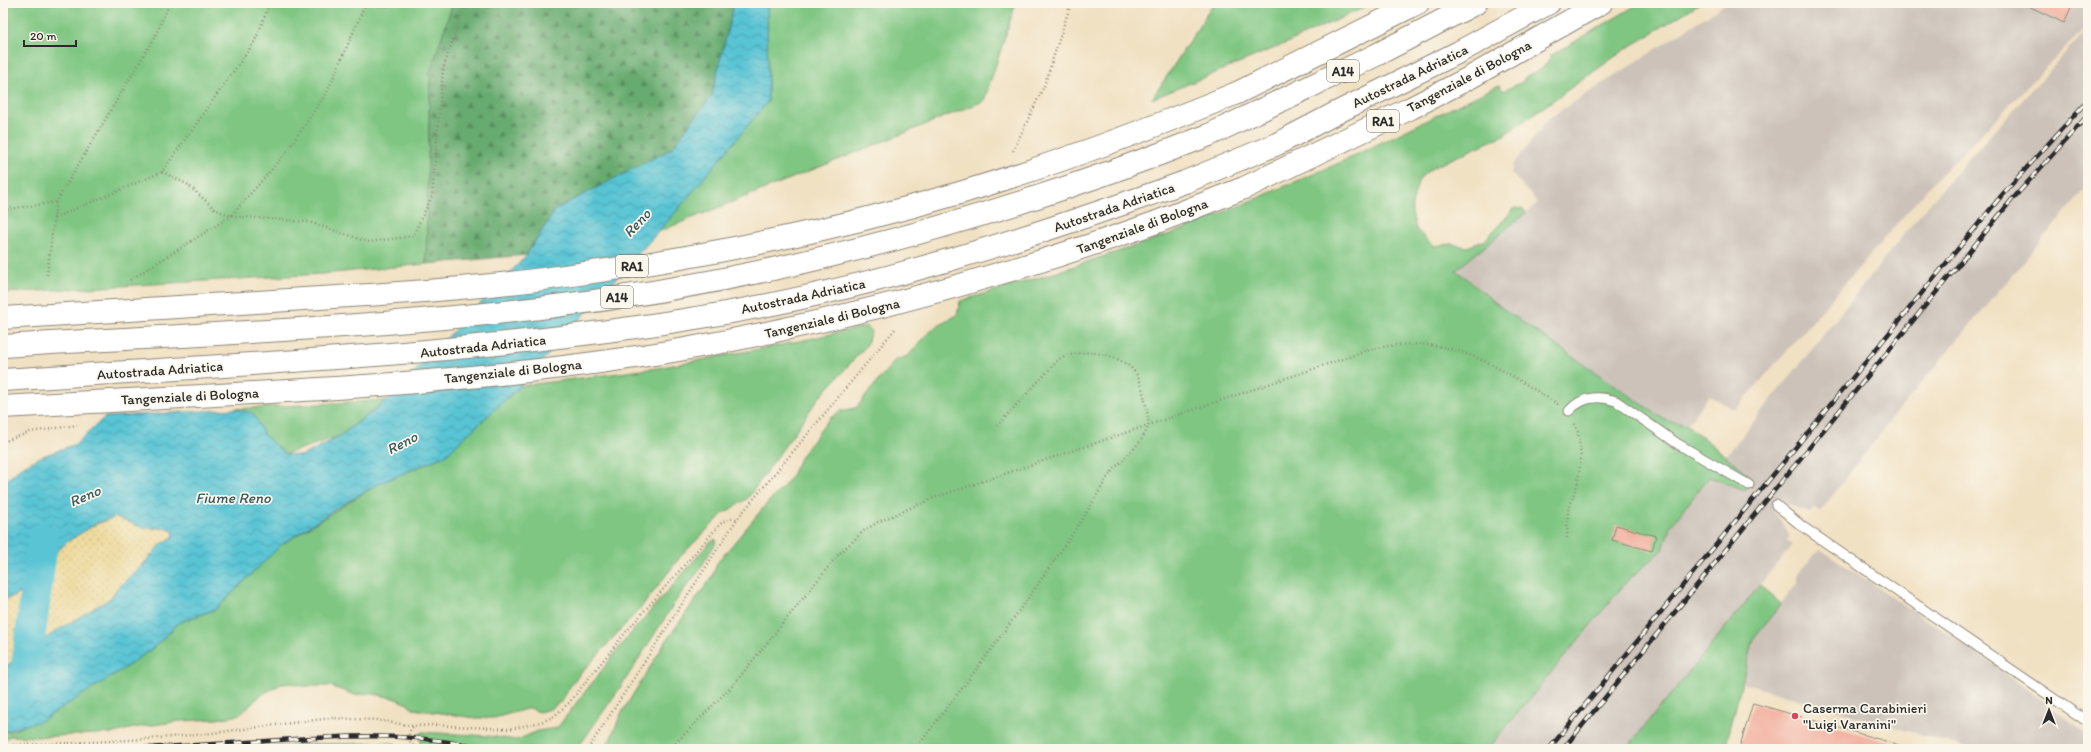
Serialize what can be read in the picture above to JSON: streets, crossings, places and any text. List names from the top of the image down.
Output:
{
  "streets": {
    "highway": [
      "A14",
      "Autostrada Adriatica",
      "Tangenziale di Bologna",
      "RA1"
    ]
  },
  "water": ["Reno", "Fiume Reno"],
  "places": ["Caserma Carabinieri \"Luigi Varanini\""],
  "scale_bar": "20 m",
  "north": "top"
}
